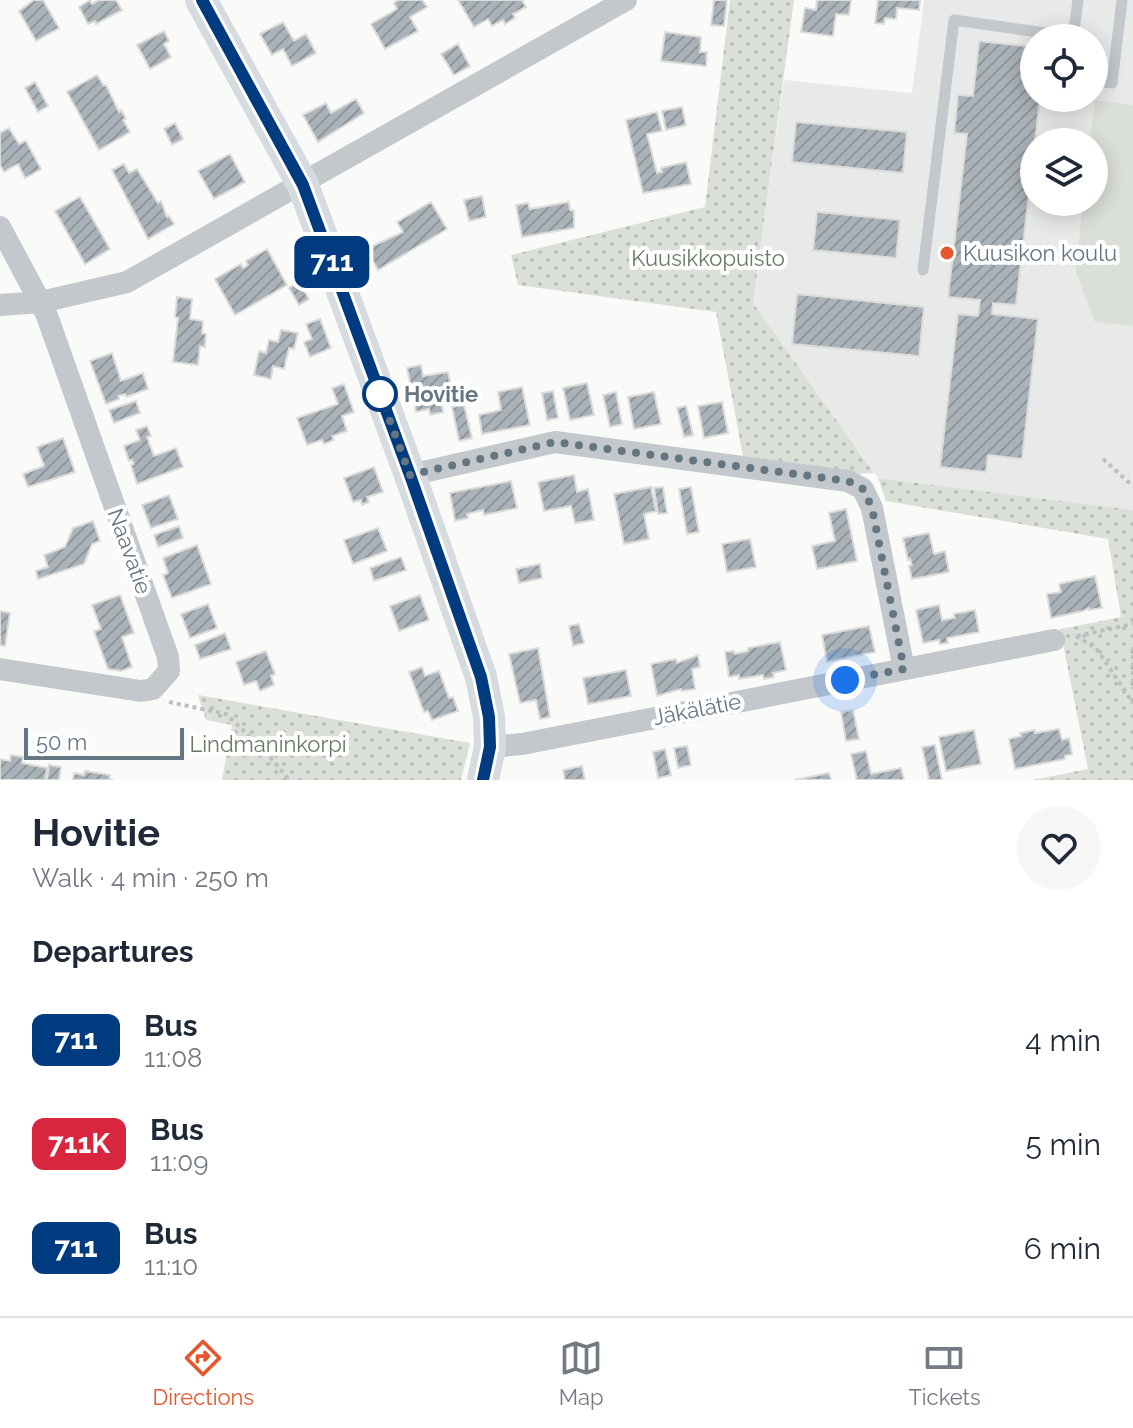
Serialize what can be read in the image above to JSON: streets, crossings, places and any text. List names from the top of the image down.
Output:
{
  "streets": {
    "street": ["Naavatie", "Jäkälätie"]
  },
  "parks": ["Kuusikkopuisto", "Lindmaninkorpi"],
  "places": ["Kuusikon koulu", "Hovitie"],
  "lines": ["bus line 711"],
  "scale_bar": "50 m",
  "page": {
    "on_map": "711",
    "scale": "50 m",
    "heading": [
      ["Hovitie", "Walk · 4 min · 250 m"],
      "Departures"
    ],
    "list": [
      {
        "mark": "711",
        "name": "Bus",
        "note": "11:08",
        "value": "4 min"
      },
      {
        "mark": "711K",
        "name": "Bus",
        "note": "11:09",
        "value": "5 min"
      },
      {
        "mark": "711",
        "name": "Bus",
        "note": "11:10",
        "value": "6 min"
      }
    ],
    "tabs": ["Directions", "Map", "Tickets"]
  }
}
